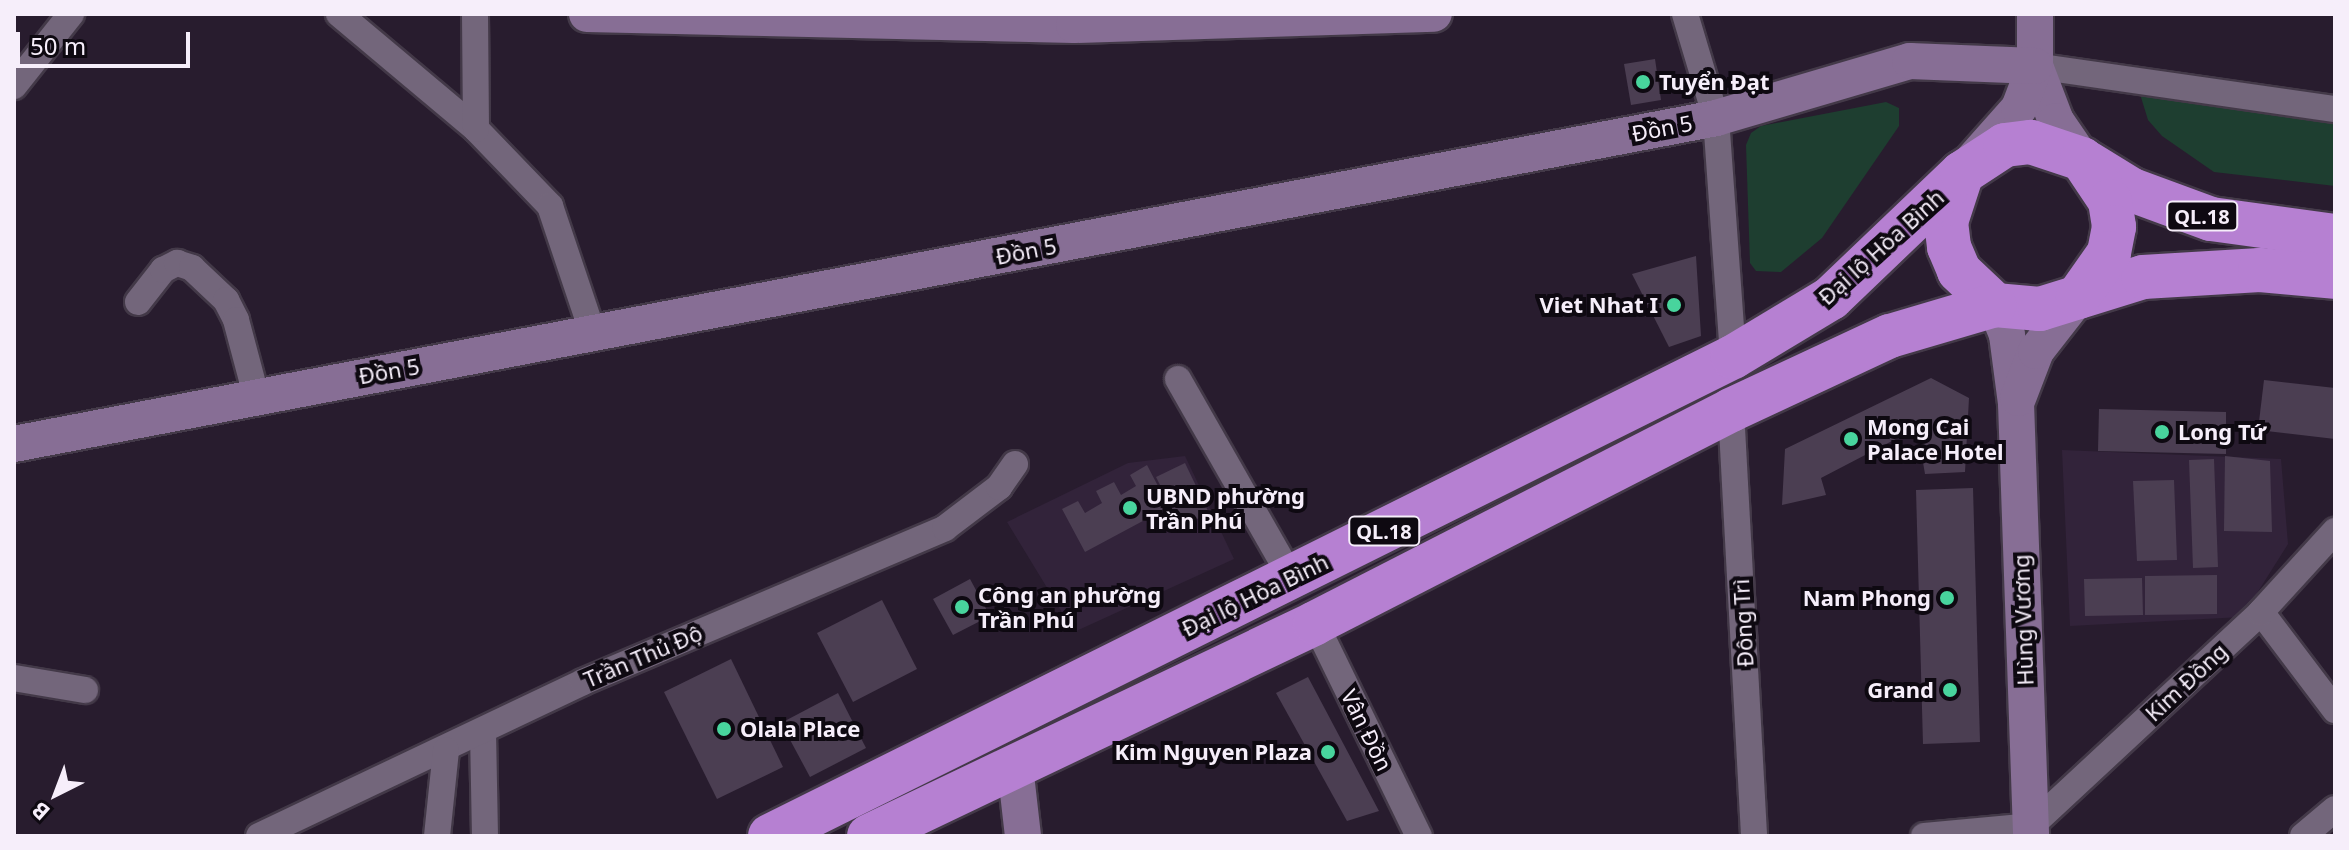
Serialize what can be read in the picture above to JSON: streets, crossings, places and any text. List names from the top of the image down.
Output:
{
  "streets": {
    "highway": ["QL.18", "Đại lộ Hòa Bình"],
    "street": [
      "Đồn 5",
      "Hùng Vương",
      "Đông Trì",
      "Trần Thủ Độ",
      "Kim Đồng",
      "Vân Đồn"
    ]
  },
  "crossings": [
    ["QL.18", "Đại lộ Hòa Bình"],
    ["QL.18", "Hùng Vương"],
    ["QL.18", "Đông Trì"],
    ["QL.18", "Vân Đồn"],
    ["Đại lộ Hòa Bình", "Hùng Vương"],
    ["Hùng Vương", "Kim Đồng"]
  ],
  "places": [
    "Tuyển Đạt",
    "Viet Nhat I",
    "Long Tứ",
    "Mong Cai Palace Hotel",
    "UBND phường Trần Phú",
    "Nam Phong",
    "Công an phường Trần Phú",
    "Grand",
    "Olala Place",
    "Kim Nguyen Plaza"
  ],
  "scale_bar": "50 m",
  "north": "bottom left"
}
